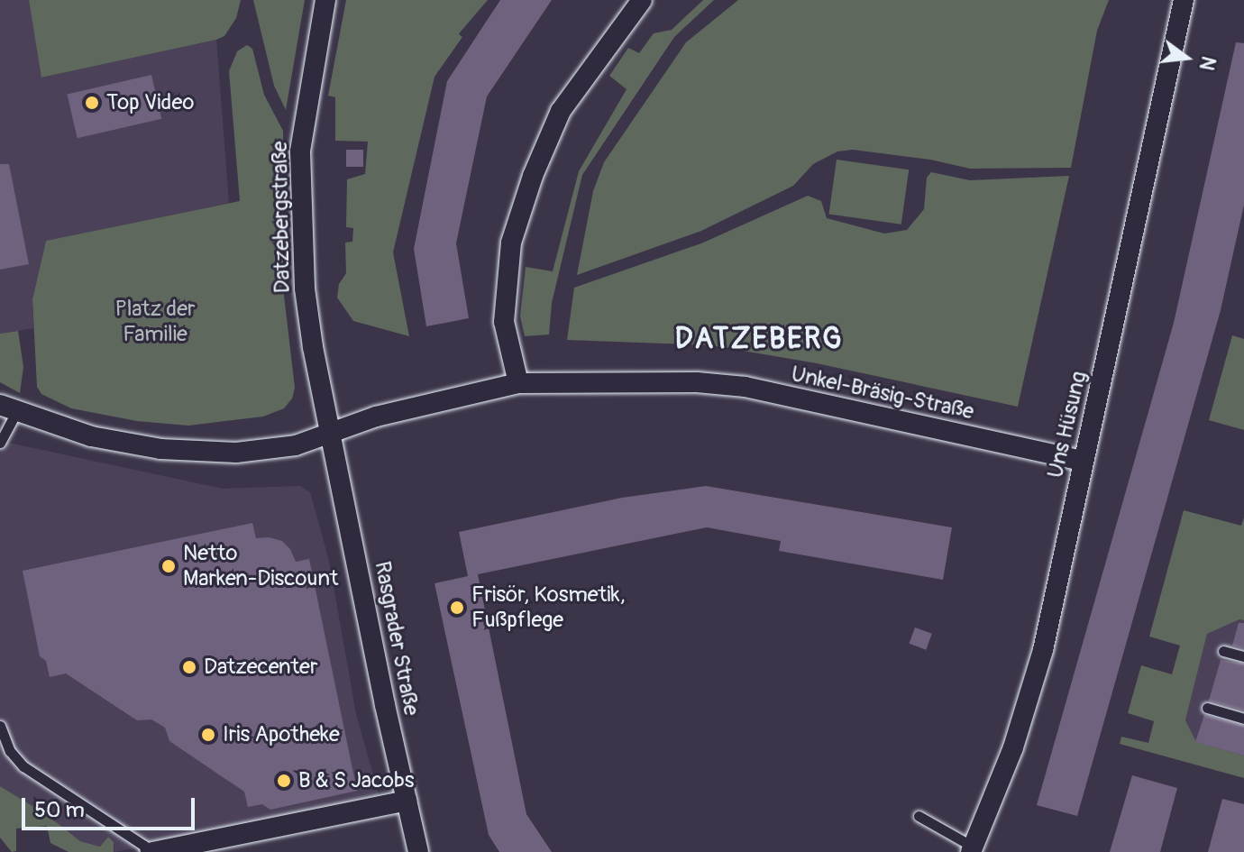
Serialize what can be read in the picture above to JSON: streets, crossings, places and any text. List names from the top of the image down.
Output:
{
  "streets": {
    "street": [
      "Datzebergstraße",
      "Unkel-Bräsig-Straße",
      "Uns Hüsung",
      "Rasgrader Straße"
    ]
  },
  "crossings": [
    ["Datzebergstraße", "Unkel-Bräsig-Straße"],
    ["Datzebergstraße", "Rasgrader Straße"],
    ["Unkel-Bräsig-Straße", "Uns Hüsung"],
    ["Unkel-Bräsig-Straße", "Rasgrader Straße"]
  ],
  "districts": ["DATZEBERG"],
  "parks": ["Platz der Familie"],
  "places": [
    "Top Video",
    "Netto Marken-Discount",
    "Frisör, Kosmetik, Fußpflege",
    "Datzecenter",
    "Iris Apotheke",
    "B & S Jacobs"
  ],
  "scale_bar": "50 m",
  "north": "right"
}
